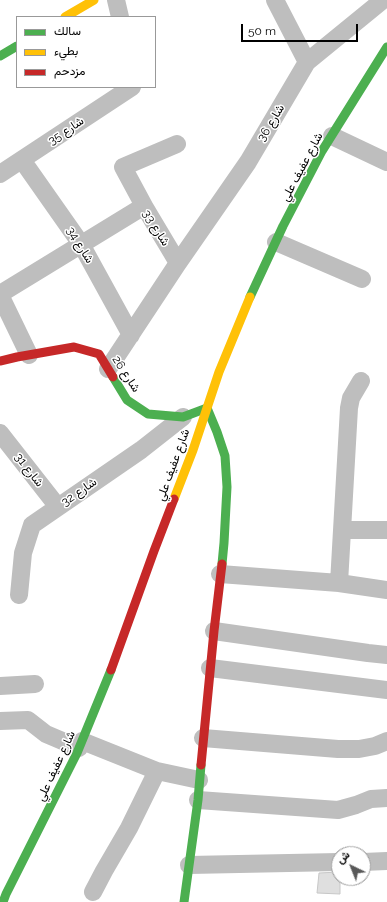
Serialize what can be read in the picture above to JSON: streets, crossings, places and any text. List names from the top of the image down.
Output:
{
  "streets": {
    "main road": ["شارع عفيف علي", "شارع 26"],
    "street": [
      "شارع 36",
      "شارع 35",
      "شارع 33",
      "شارع 34",
      "شارع 31",
      "شارع 32"
    ]
  },
  "crossings": [
    ["شارع 36", "شارع 33"],
    ["شارع 35", "شارع 34"],
    ["شارع عفيف علي", "شارع 26"],
    ["شارع 33", "شارع 34"],
    ["شارع 26", "شارع 32"],
    ["شارع 31", "شارع 32"]
  ],
  "legend": ["سالك", "بطيء", "مزدحم"],
  "scale_bar": "50 m",
  "north": "top left"
}
